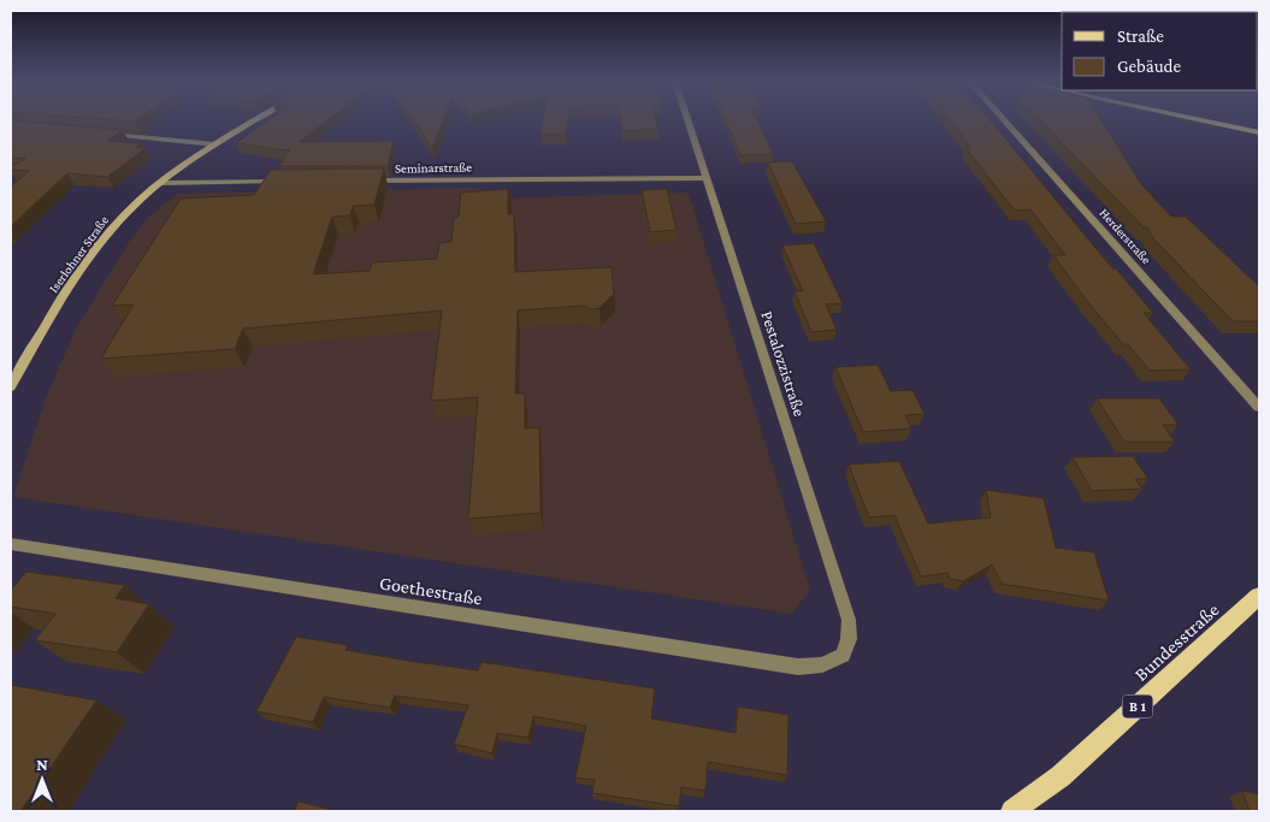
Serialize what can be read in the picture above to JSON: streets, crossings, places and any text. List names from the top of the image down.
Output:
{
  "streets": {
    "main road": ["Iserlohner Straße", "Bundesstraße", "B 1"],
    "street": [
      "Seminarstraße",
      "Herderstraße",
      "Pestalozzistraße",
      "Goethestraße"
    ]
  },
  "crossings": [
    ["Seminarstraße", "Pestalozzistraße"],
    ["Pestalozzistraße", "Goethestraße"]
  ],
  "legend": ["Straße", "Gebäude"],
  "north": "top"
}
